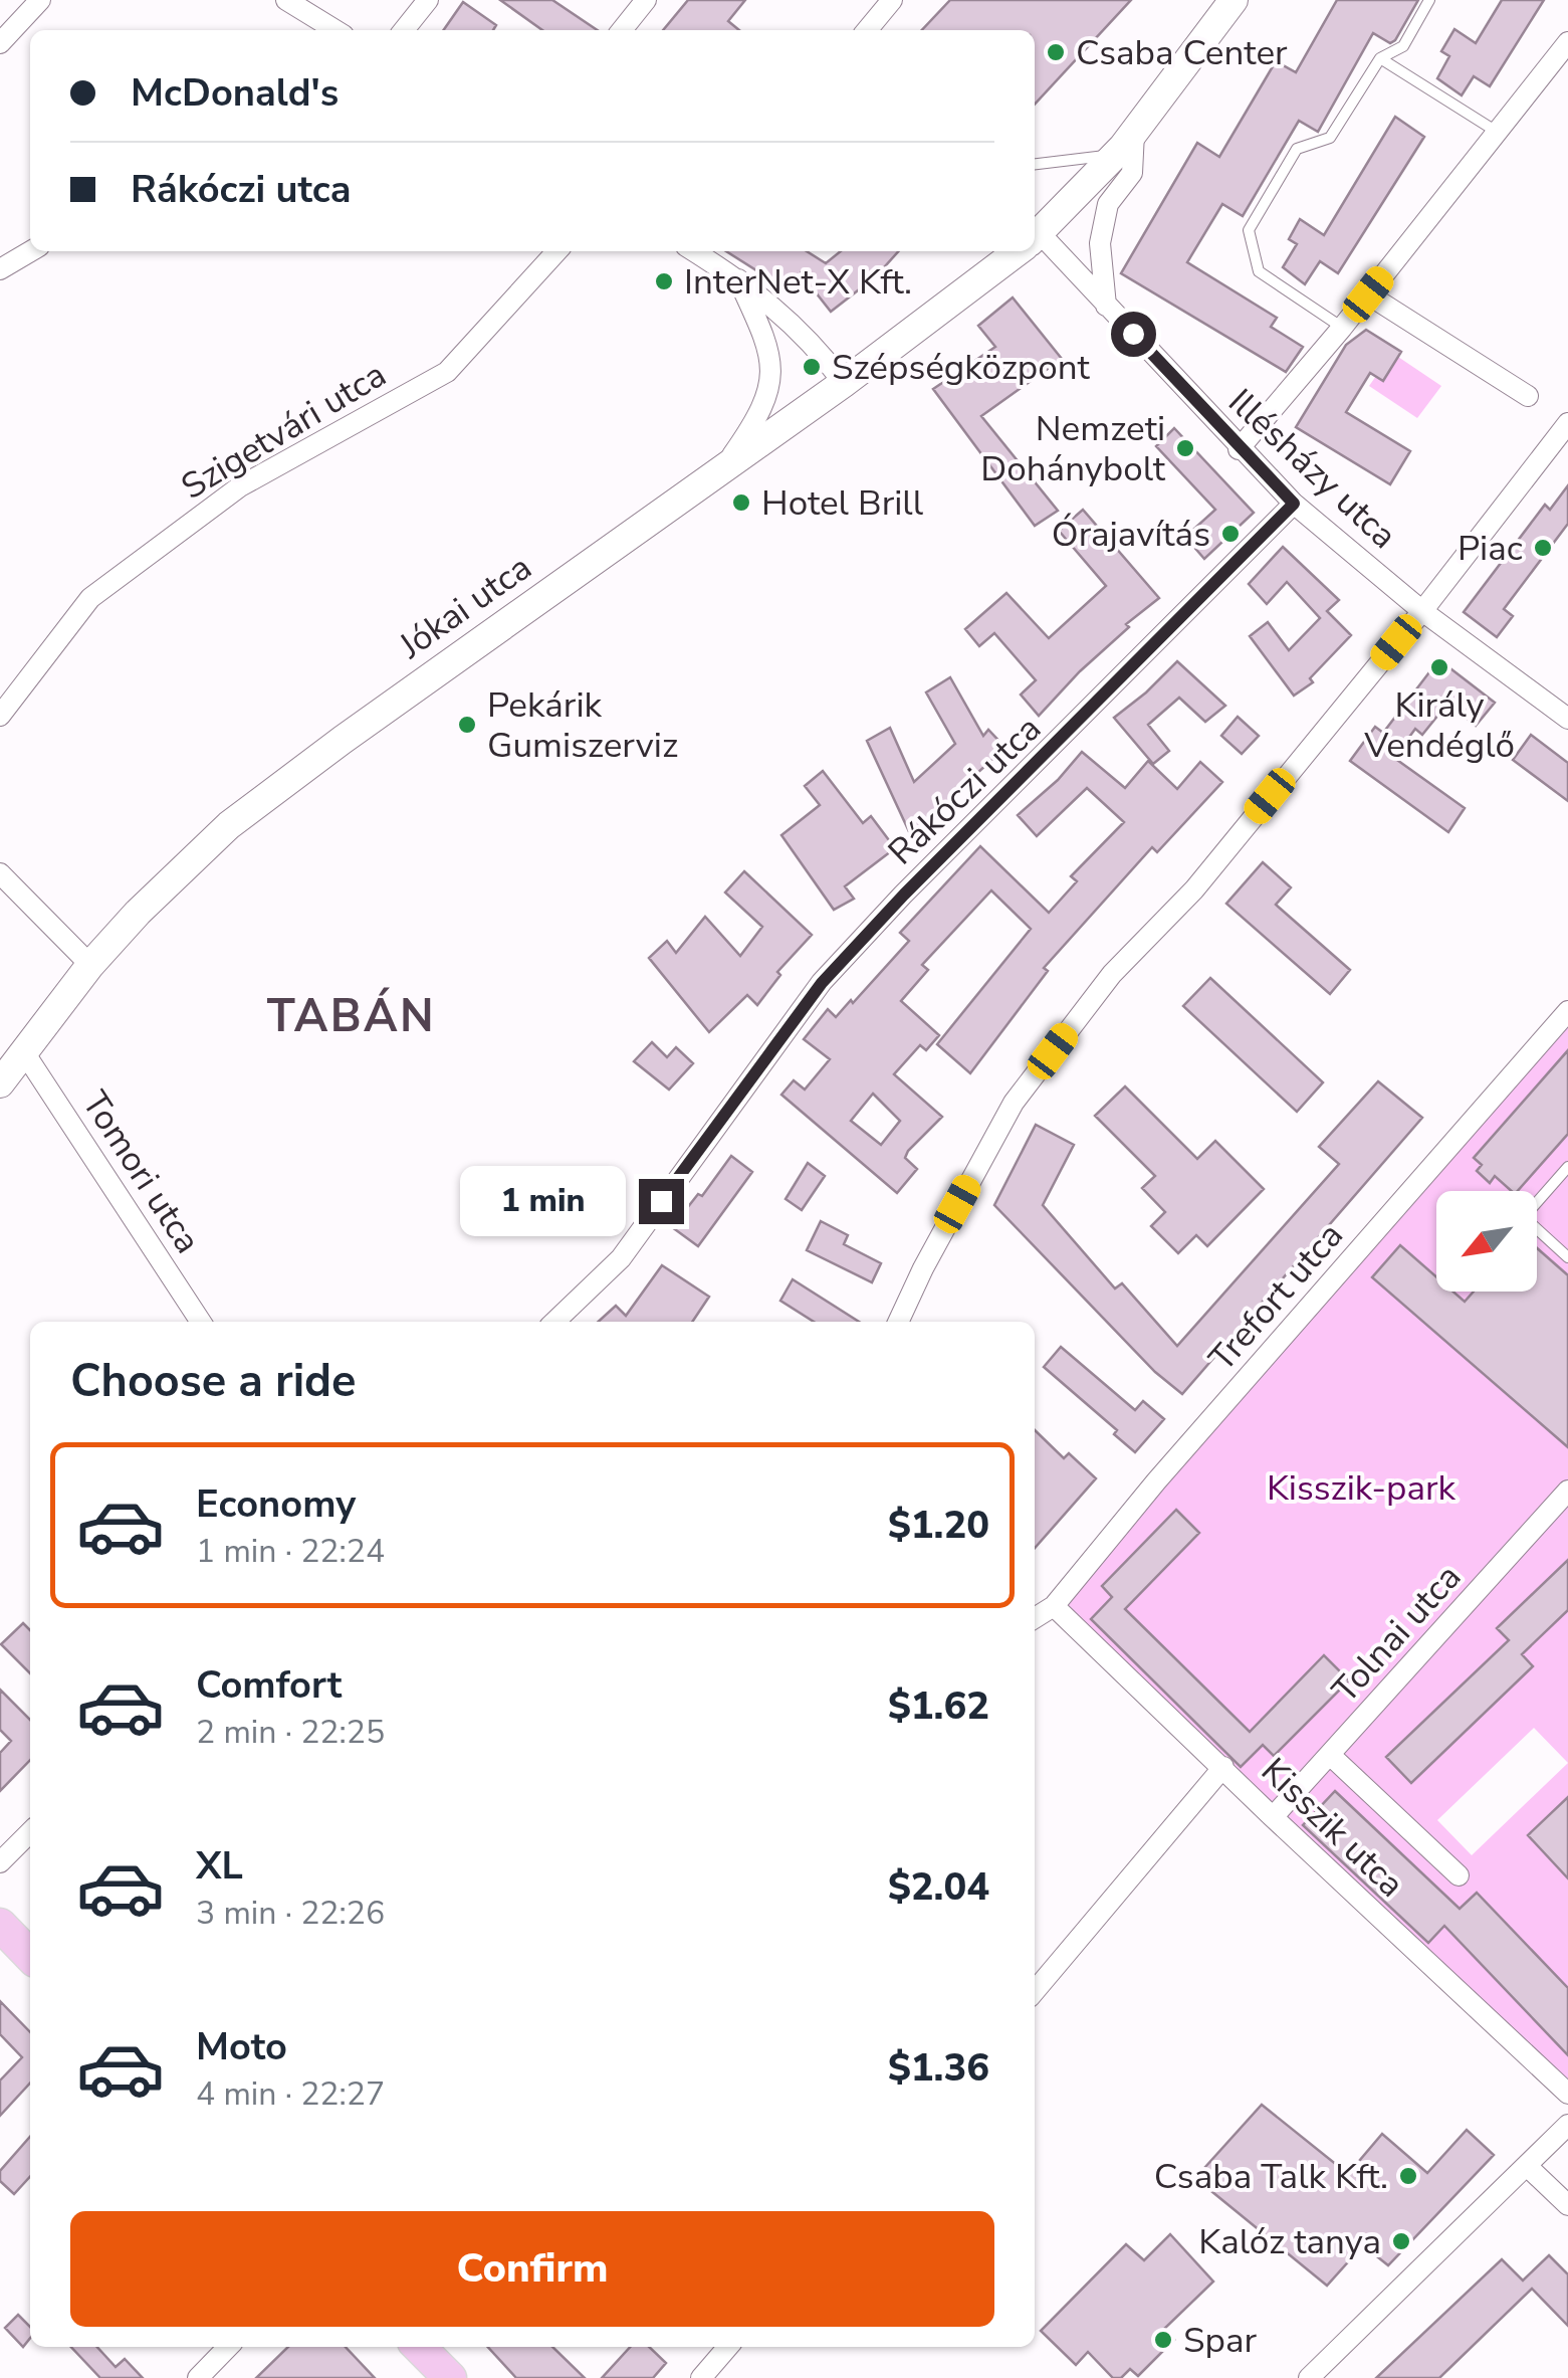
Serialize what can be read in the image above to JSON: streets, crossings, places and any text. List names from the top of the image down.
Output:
{
  "streets": {
    "main road": ["Jókai utca"],
    "street": [
      "Szigetvári utca",
      "Illésházy utca",
      "Rákóczi utca",
      "Tomori utca",
      "Trefort utca",
      "Tolnai utca",
      "Kisszik utca"
    ]
  },
  "crossings": [
    ["Illésházy utca", "Rákóczi utca"],
    ["Jókai utca", "Tomori utca"],
    ["Trefort utca", "Kisszik utca"],
    ["Tolnai utca", "Kisszik utca"]
  ],
  "districts": ["TABÁN"],
  "parks": ["Kisszik-park"],
  "places": [
    "Csaba Center",
    "InterNet-X Kft.",
    "Szépségközpont",
    "Nemzeti Dohánybolt",
    "Hotel Brill",
    "Órajavítás",
    "Piac",
    "Király Vendéglő",
    "Pekárik Gumiszerviz",
    "Csaba Talk Kft.",
    "Kalóz tanya",
    "Spar"
  ],
  "north": "bottom left",
  "page": {
    "banner": ["McDonald's", "Rákóczi utca"],
    "bubble": "1 min",
    "heading": "Choose a ride",
    "list": [
      {
        "name": "Economy",
        "note": "1 min · 22:24",
        "value": "$1.20"
      },
      {
        "name": "Comfort",
        "note": "2 min · 22:25",
        "value": "$1.62"
      },
      {
        "name": "XL",
        "note": "3 min · 22:26",
        "value": "$2.04"
      },
      {
        "name": "Moto",
        "note": "4 min · 22:27",
        "value": "$1.36"
      }
    ],
    "buttons": "Confirm"
  }
}
